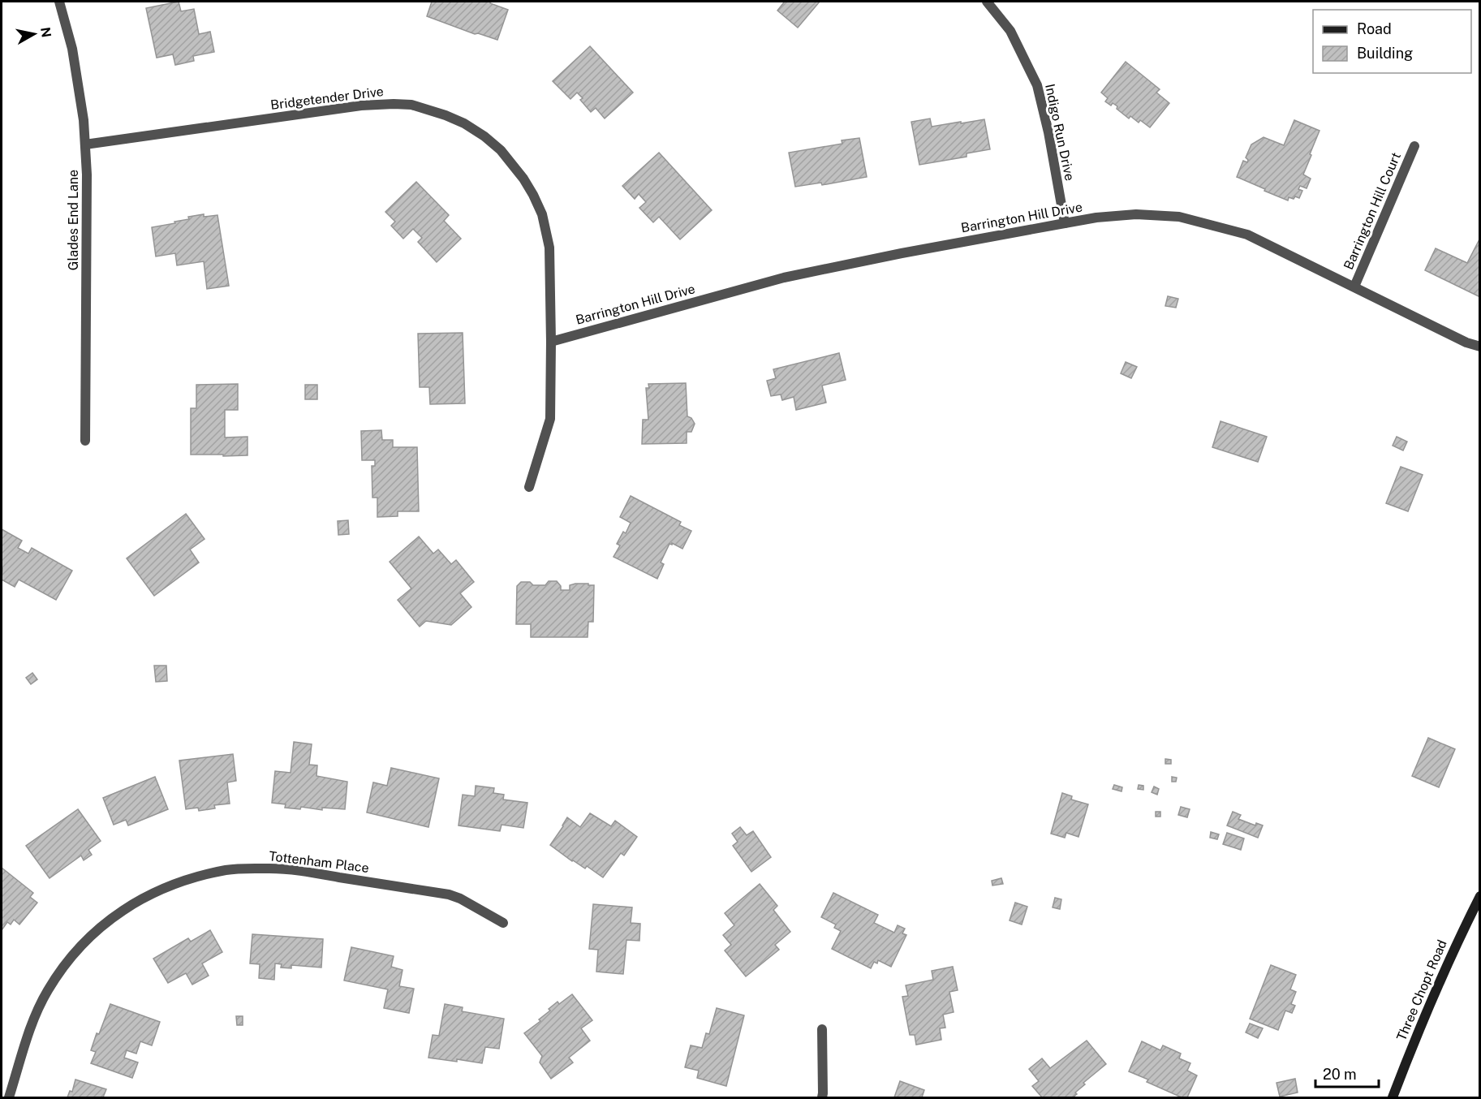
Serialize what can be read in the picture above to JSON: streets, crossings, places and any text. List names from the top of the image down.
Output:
{
  "streets": {
    "main road": ["Three Chopt Road"],
    "street": [
      "Bridgetender Drive",
      "Indigo Run Drive",
      "Barrington Hill Court",
      "Barrington Hill Drive",
      "Glades End Lane",
      "Tottenham Place"
    ]
  },
  "crossings": [
    ["Bridgetender Drive", "Barrington Hill Drive"],
    ["Bridgetender Drive", "Glades End Lane"],
    ["Indigo Run Drive", "Barrington Hill Drive"],
    ["Barrington Hill Court", "Barrington Hill Drive"]
  ],
  "legend": ["Road", "Building"],
  "scale_bar": "20 m",
  "north": "right"
}
